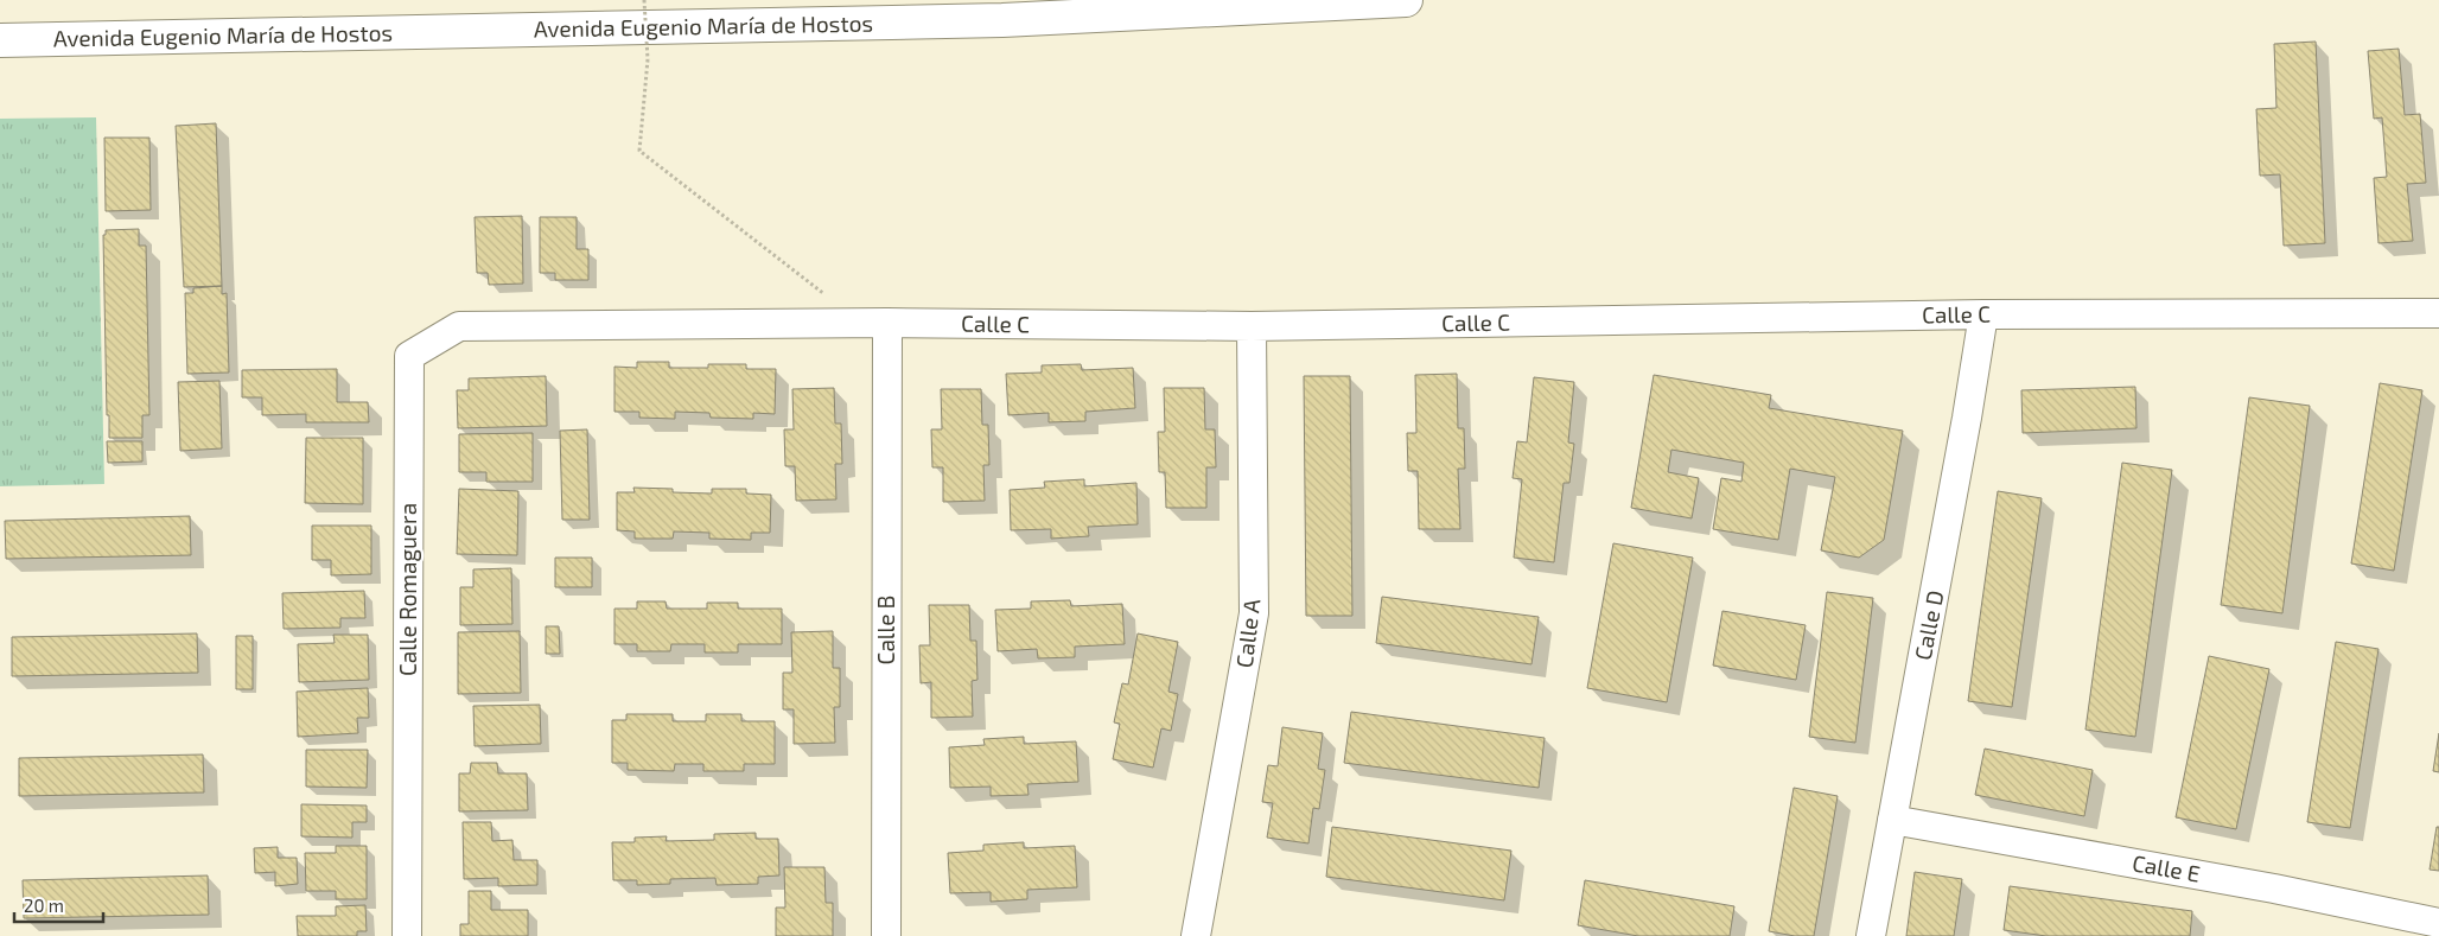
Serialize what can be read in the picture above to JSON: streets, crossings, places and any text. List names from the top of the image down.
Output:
{
  "streets": {
    "highway": ["Avenida Eugenio María de Hostos"],
    "street": [
      "Calle C",
      "Calle Romaguera",
      "Calle D",
      "Calle B",
      "Calle A",
      "Calle E"
    ]
  },
  "crossings": [
    ["Calle C", "Calle Romaguera"],
    ["Calle C", "Calle D"],
    ["Calle C", "Calle B"],
    ["Calle C", "Calle A"],
    ["Calle D", "Calle E"]
  ],
  "scale_bar": "20 m"
}
